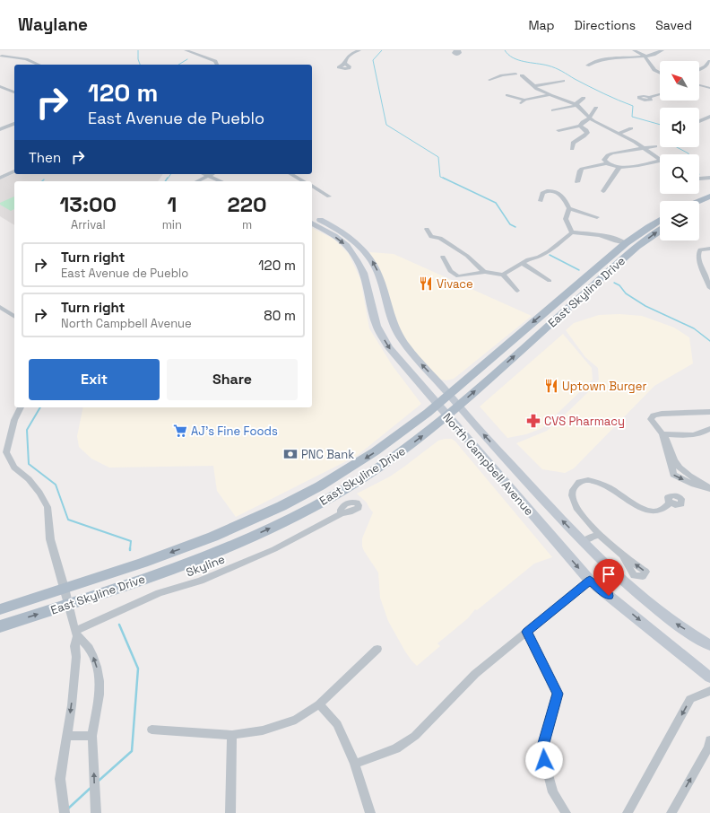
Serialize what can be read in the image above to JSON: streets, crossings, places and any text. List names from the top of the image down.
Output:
{
  "streets": {
    "main road": ["East Skyline Drive"],
    "street": ["North Campbell Avenue", "Skyline"]
  },
  "crossings": [
    ["East Skyline Drive", "North Campbell Avenue"]
  ],
  "places": {
    "restaurant": ["Vivace", "Uptown Burger"],
    "pharmacy": ["CVS Pharmacy"],
    "supermarket": ["AJ's Fine Foods"],
    "bank": ["PNC Bank"]
  },
  "north": "top left",
  "page": {
    "header": "Waylane",
    "nav": ["Map", "Directions", "Saved"],
    "turn": ["120 m", "East Avenue de Pueblo"],
    "then": "Then",
    "eta": [
      "13:00",
      "Arrival",
      "1",
      "min",
      "220",
      "m"
    ],
    "list": [
      {
        "name": "Turn right",
        "note": "East Avenue de Pueblo",
        "value": "120 m"
      },
      {
        "name": "Turn right",
        "note": "North Campbell Avenue",
        "value": "80 m"
      }
    ],
    "buttons": ["Exit", "Share"]
  }
}
